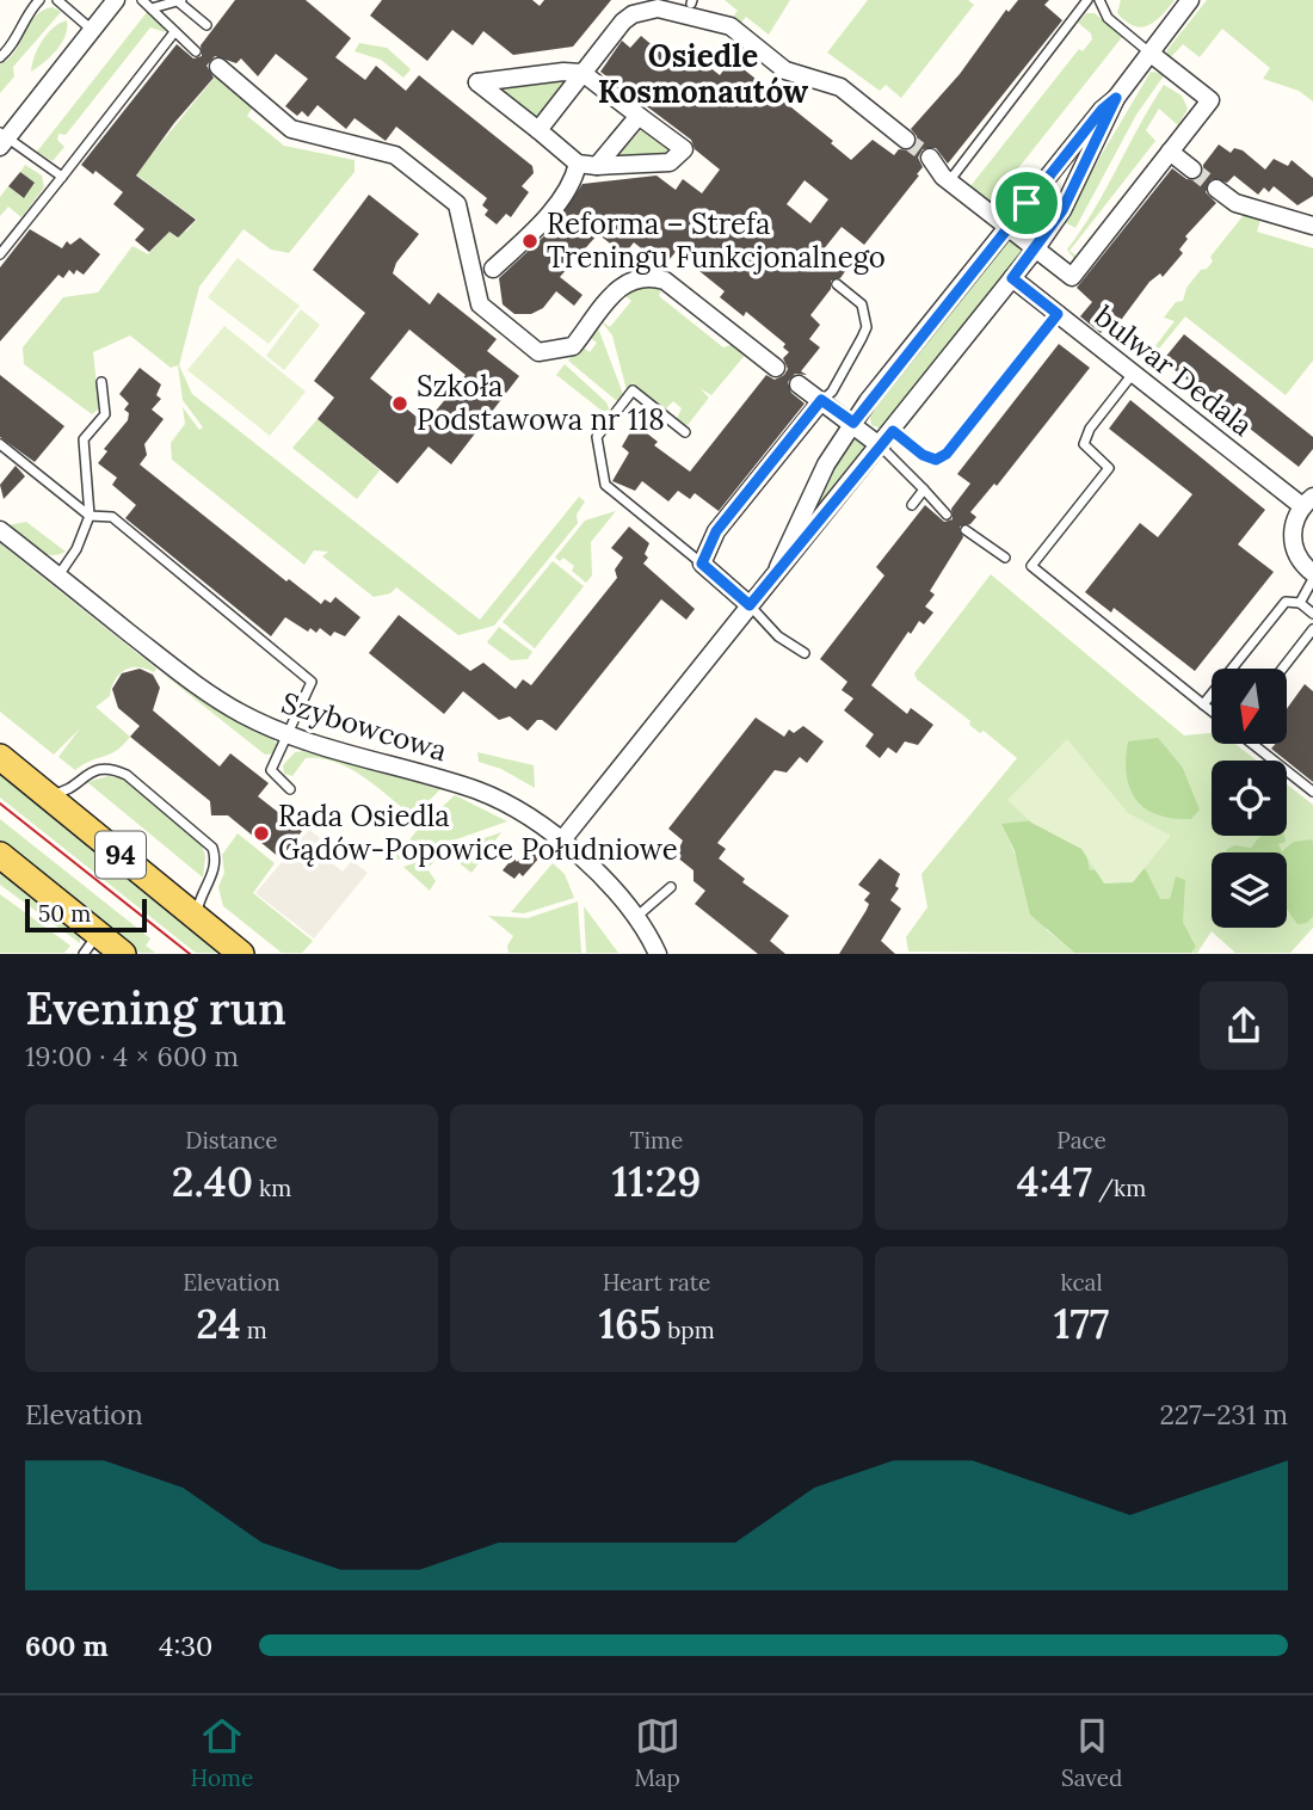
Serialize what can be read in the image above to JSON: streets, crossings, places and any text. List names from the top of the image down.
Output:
{
  "streets": {
    "main road": ["94"],
    "street": ["bulwar Dedala", "Szybowcowa"]
  },
  "districts": ["Osiedle Kosmonautów"],
  "places": ["Reforma – Strefa Treningu Funkcjonalnego", "Szkoła Podstawowa nr 118", "Rada Osiedla Gądów-Popowice Południowe"],
  "scale_bar": "50 m",
  "north": "bottom",
  "page": {
    "scale": "50 m",
    "heading": ["Evening run", "19:00 · 4 × 600 m"],
    "stats": [
      ["Distance", "2.40 km"],
      ["Time", "11:29"],
      ["Pace", "4:47 /km"],
      ["Elevation", "24 m"],
      ["Heart rate", "165 bpm"],
      ["kcal", "177"]
    ],
    "chart": ["Elevation", "227–231 m"],
    "list": [
      {
        "name": "600 m",
        "note": "4:30"
      }
    ],
    "tabs": ["Home", "Map", "Saved"]
  }
}
